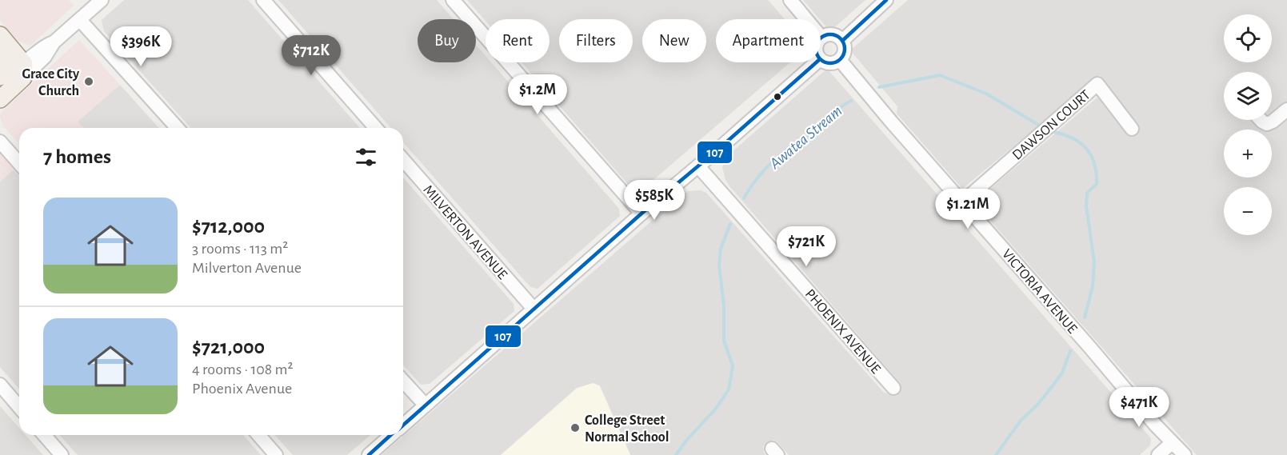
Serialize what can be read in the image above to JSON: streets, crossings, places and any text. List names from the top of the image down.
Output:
{
  "streets": {
    "street": [
      "DAWSON COURT",
      "MILVERTON AVENUE",
      "VICTORIA AVENUE",
      "PHOENIX AVENUE"
    ]
  },
  "crossings": [
    ["DAWSON COURT", "VICTORIA AVENUE"]
  ],
  "water": ["Awatea Stream"],
  "places": ["Grace City Church", "College Street Normal School"],
  "lines": ["transit line 107"],
  "page": {
    "map_buttons": ["+", "−"],
    "chip": [
      "Buy",
      "Rent",
      "Filters",
      "New",
      "Apartment"
    ],
    "price": [
      "$396K",
      "$712K",
      "$1.2M",
      "$585K",
      "$1.21M",
      "$721K",
      "$471K"
    ],
    "heading": "7 homes",
    "list": [
      {
        "name": "$712,000",
        "note": "3 rooms · 113 m² · Milverton Avenue"
      },
      {
        "name": "$721,000",
        "note": "4 rooms · 108 m² · Phoenix Avenue"
      }
    ]
  }
}
